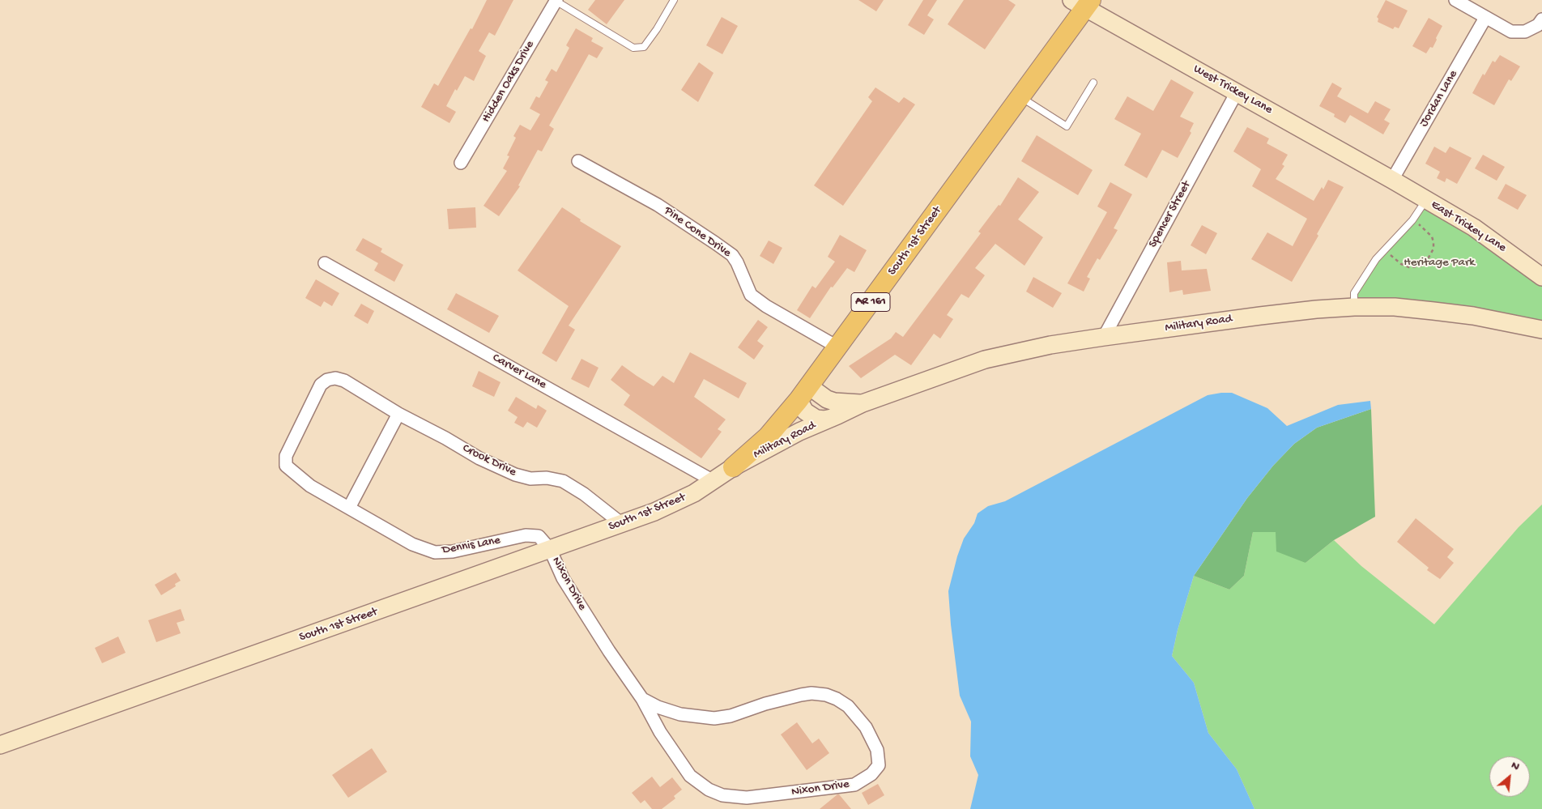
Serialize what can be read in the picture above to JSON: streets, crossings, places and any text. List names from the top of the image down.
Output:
{
  "streets": {
    "main road": [
      "West Trickey Lane",
      "East Trickey Lane",
      "South 1st Street",
      "AR 161",
      "Military Road"
    ],
    "street": [
      "Hidden Oaks Drive",
      "Jordan Lane",
      "Spencer Street",
      "Pine Cone Drive",
      "Carver Lane",
      "Crook Drive",
      "Dennis Lane",
      "Nixon Drive"
    ]
  },
  "crossings": [
    ["West Trickey Lane", "Jordan Lane"],
    ["West Trickey Lane", "Spencer Street"],
    ["West Trickey Lane", "East Trickey Lane"],
    ["West Trickey Lane", "South 1st Street"],
    ["Jordan Lane", "East Trickey Lane"],
    ["Spencer Street", "Military Road"],
    ["Pine Cone Drive", "South 1st Street"],
    ["South 1st Street", "Military Road"],
    ["South 1st Street", "Carver Lane"],
    ["South 1st Street", "Crook Drive"],
    ["South 1st Street", "Dennis Lane"],
    ["South 1st Street", "Nixon Drive"],
    ["Crook Drive", "Dennis Lane"],
    ["Dennis Lane", "Nixon Drive"]
  ],
  "parks": ["Heritage Park"],
  "north": "top right"
}
